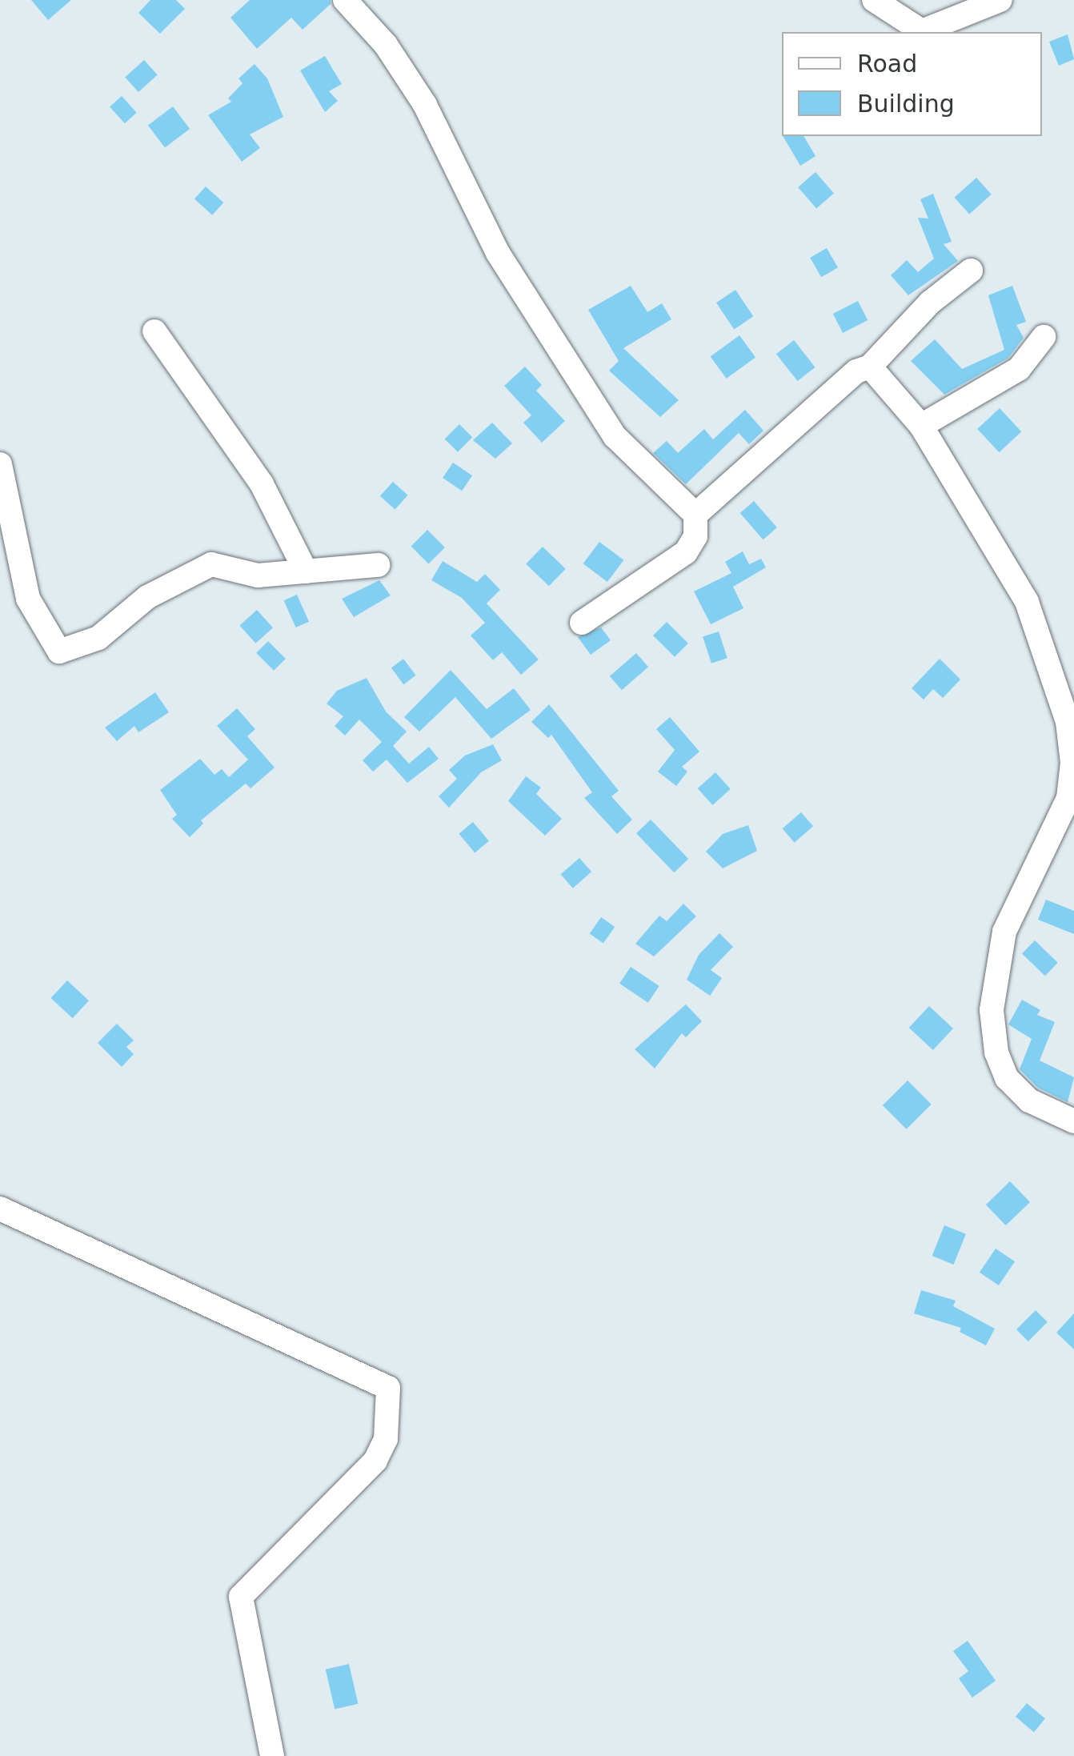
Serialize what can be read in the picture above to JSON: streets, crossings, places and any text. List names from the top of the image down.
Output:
{
  "legend": ["Road", "Building"]
}
